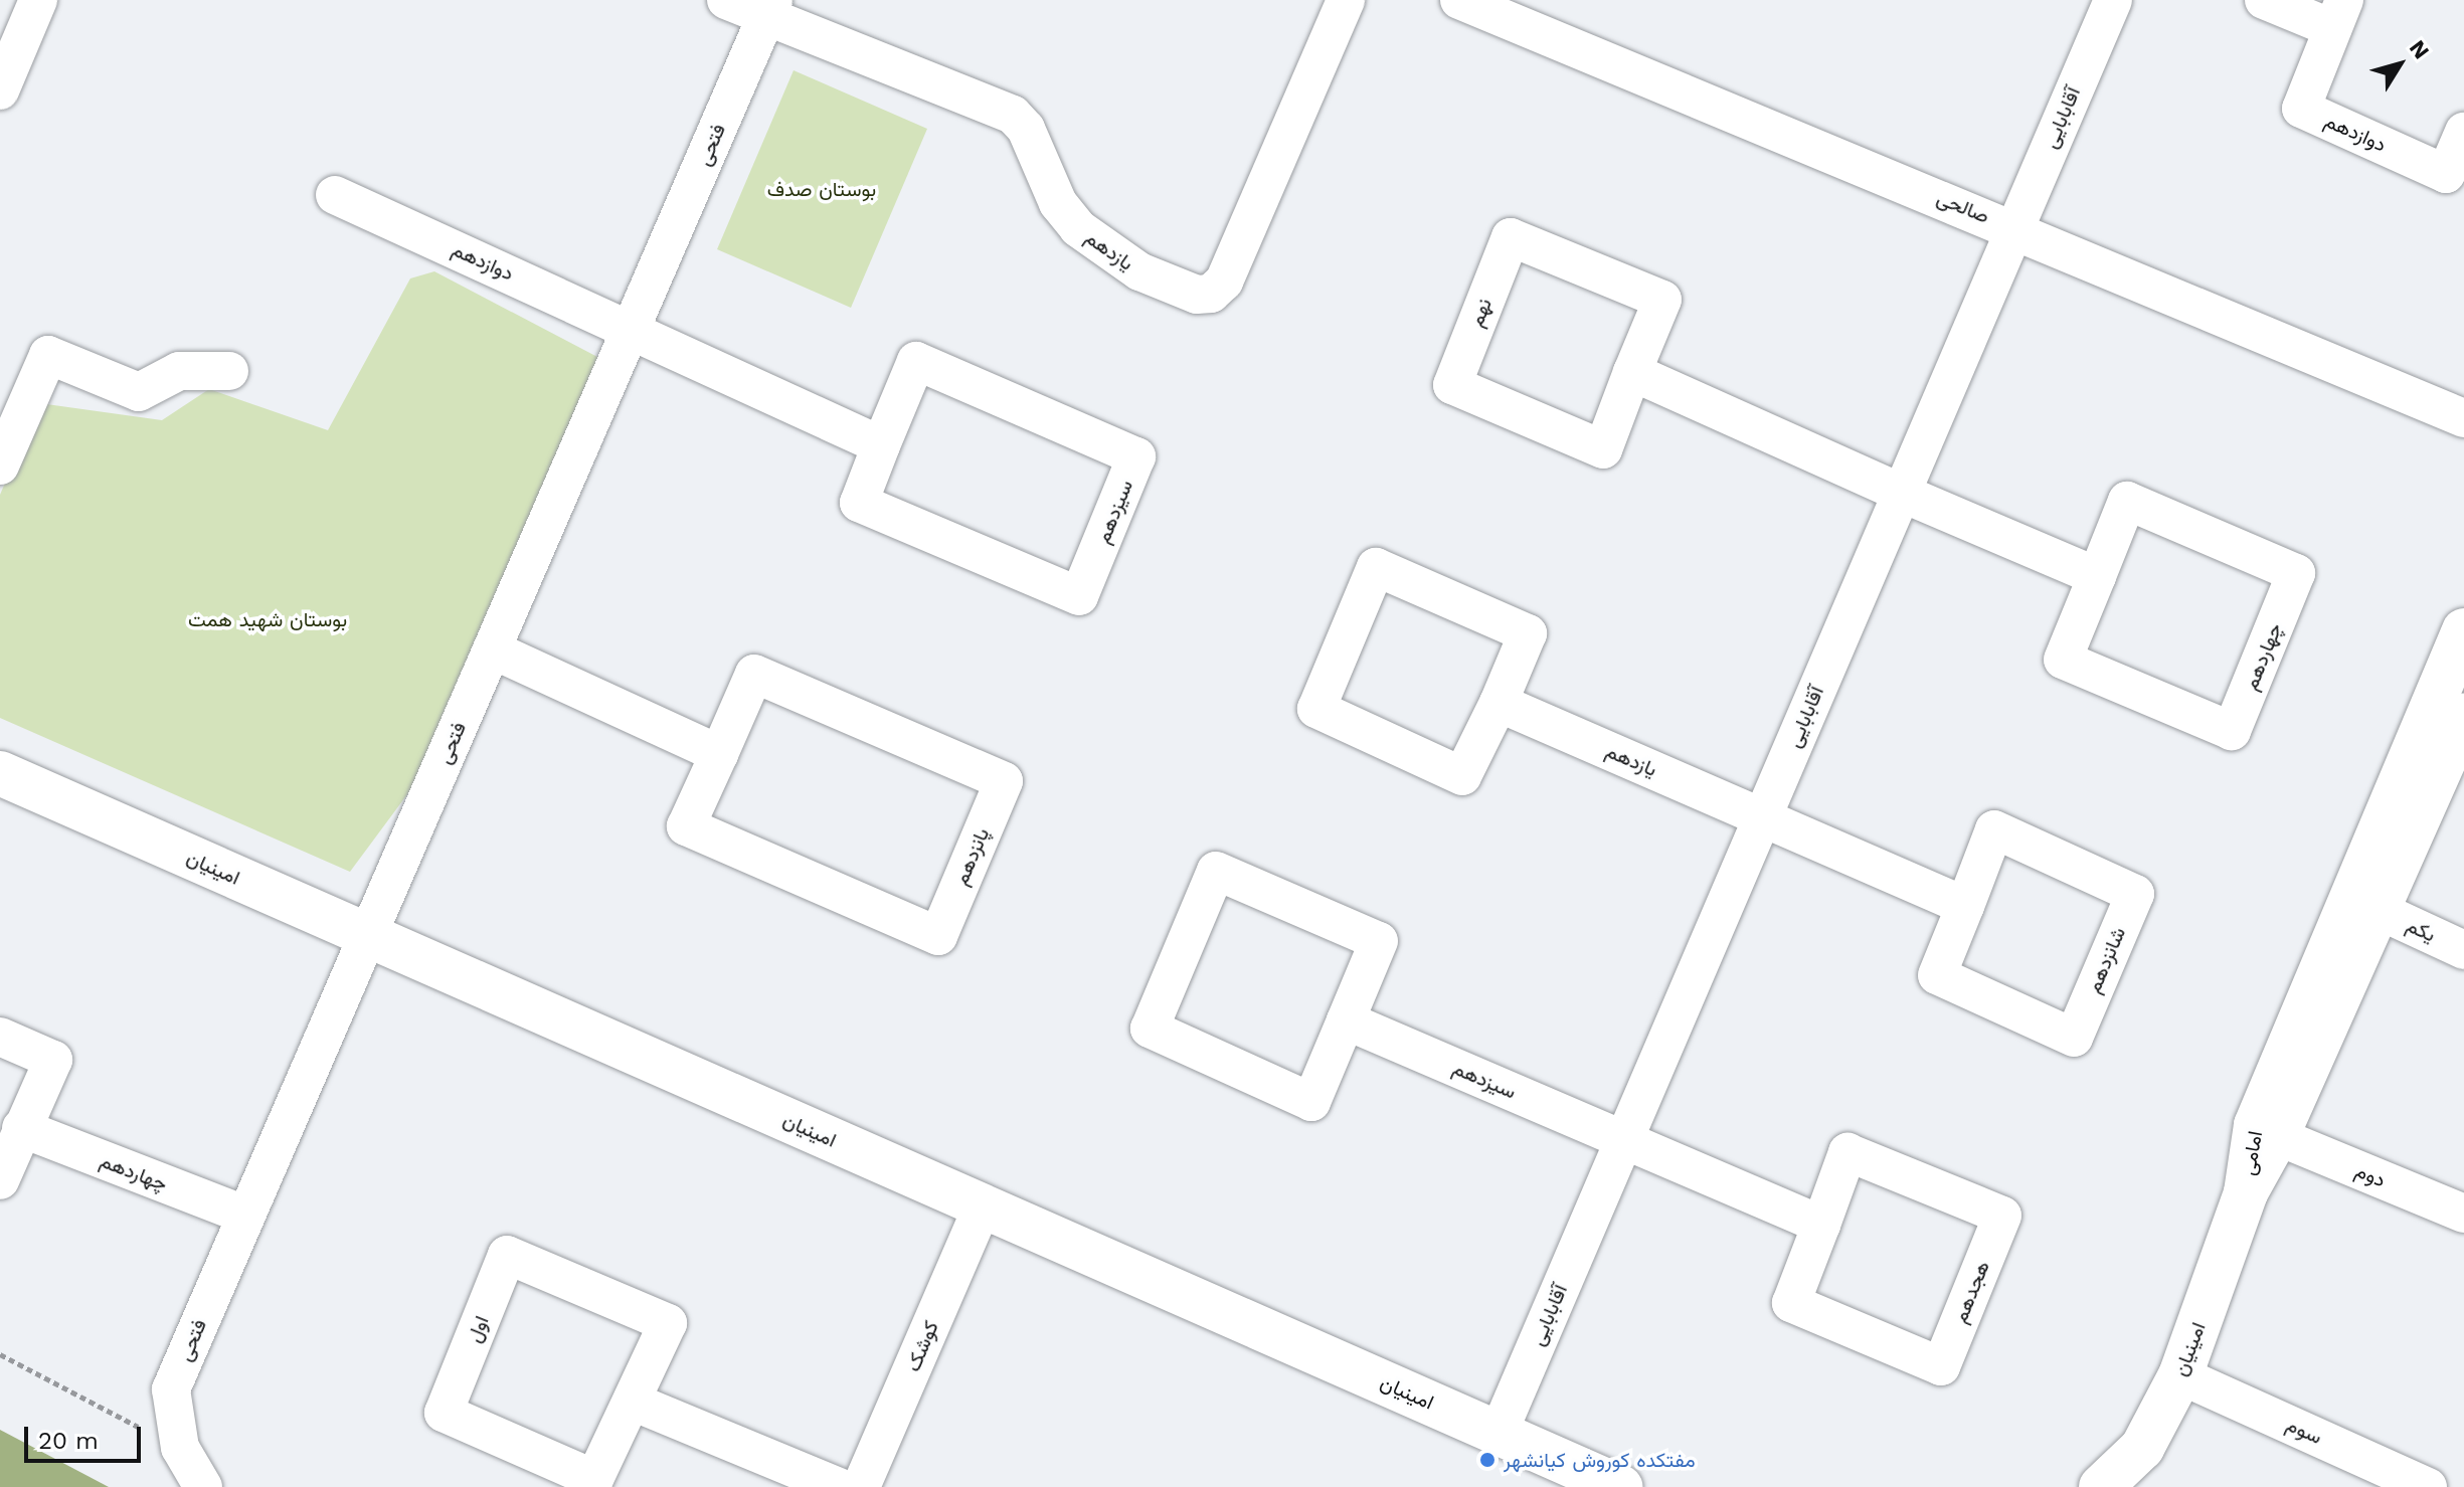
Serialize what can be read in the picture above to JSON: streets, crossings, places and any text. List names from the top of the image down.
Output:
{
  "streets": {
    "main road": ["امینیان", "امامی"],
    "street": [
      "آقابابایی",
      "دوازدهم",
      "فتحی",
      "صالحی",
      "یازدهم",
      "نهم",
      "سیزدهم",
      "چهاردهم",
      "پانزدهم",
      "یکم",
      "شانزدهم",
      "دوم",
      "هجدهم",
      "اول",
      "کوشک",
      "سوم"
    ]
  },
  "crossings": [
    ["آقابابایی", "صالحی"],
    ["آقابابایی", "یازدهم"],
    ["آقابابایی", "سیزدهم"],
    ["آقابابایی", "امینیان"],
    ["دوازدهم", "فتحی"],
    ["فتحی", "یازدهم"],
    ["فتحی", "چهاردهم"],
    ["فتحی", "امینیان"],
    ["امینیان", "امامی"],
    ["امینیان", "کوشک"],
    ["امینیان", "سوم"],
    ["یکم", "امامی"],
    ["امامی", "دوم"]
  ],
  "parks": ["بوستان صدف", "بوستان شهید همت"],
  "places": ["مفتکده کوروش کیانشهر"],
  "scale_bar": "20 m",
  "north": "top right"
}
